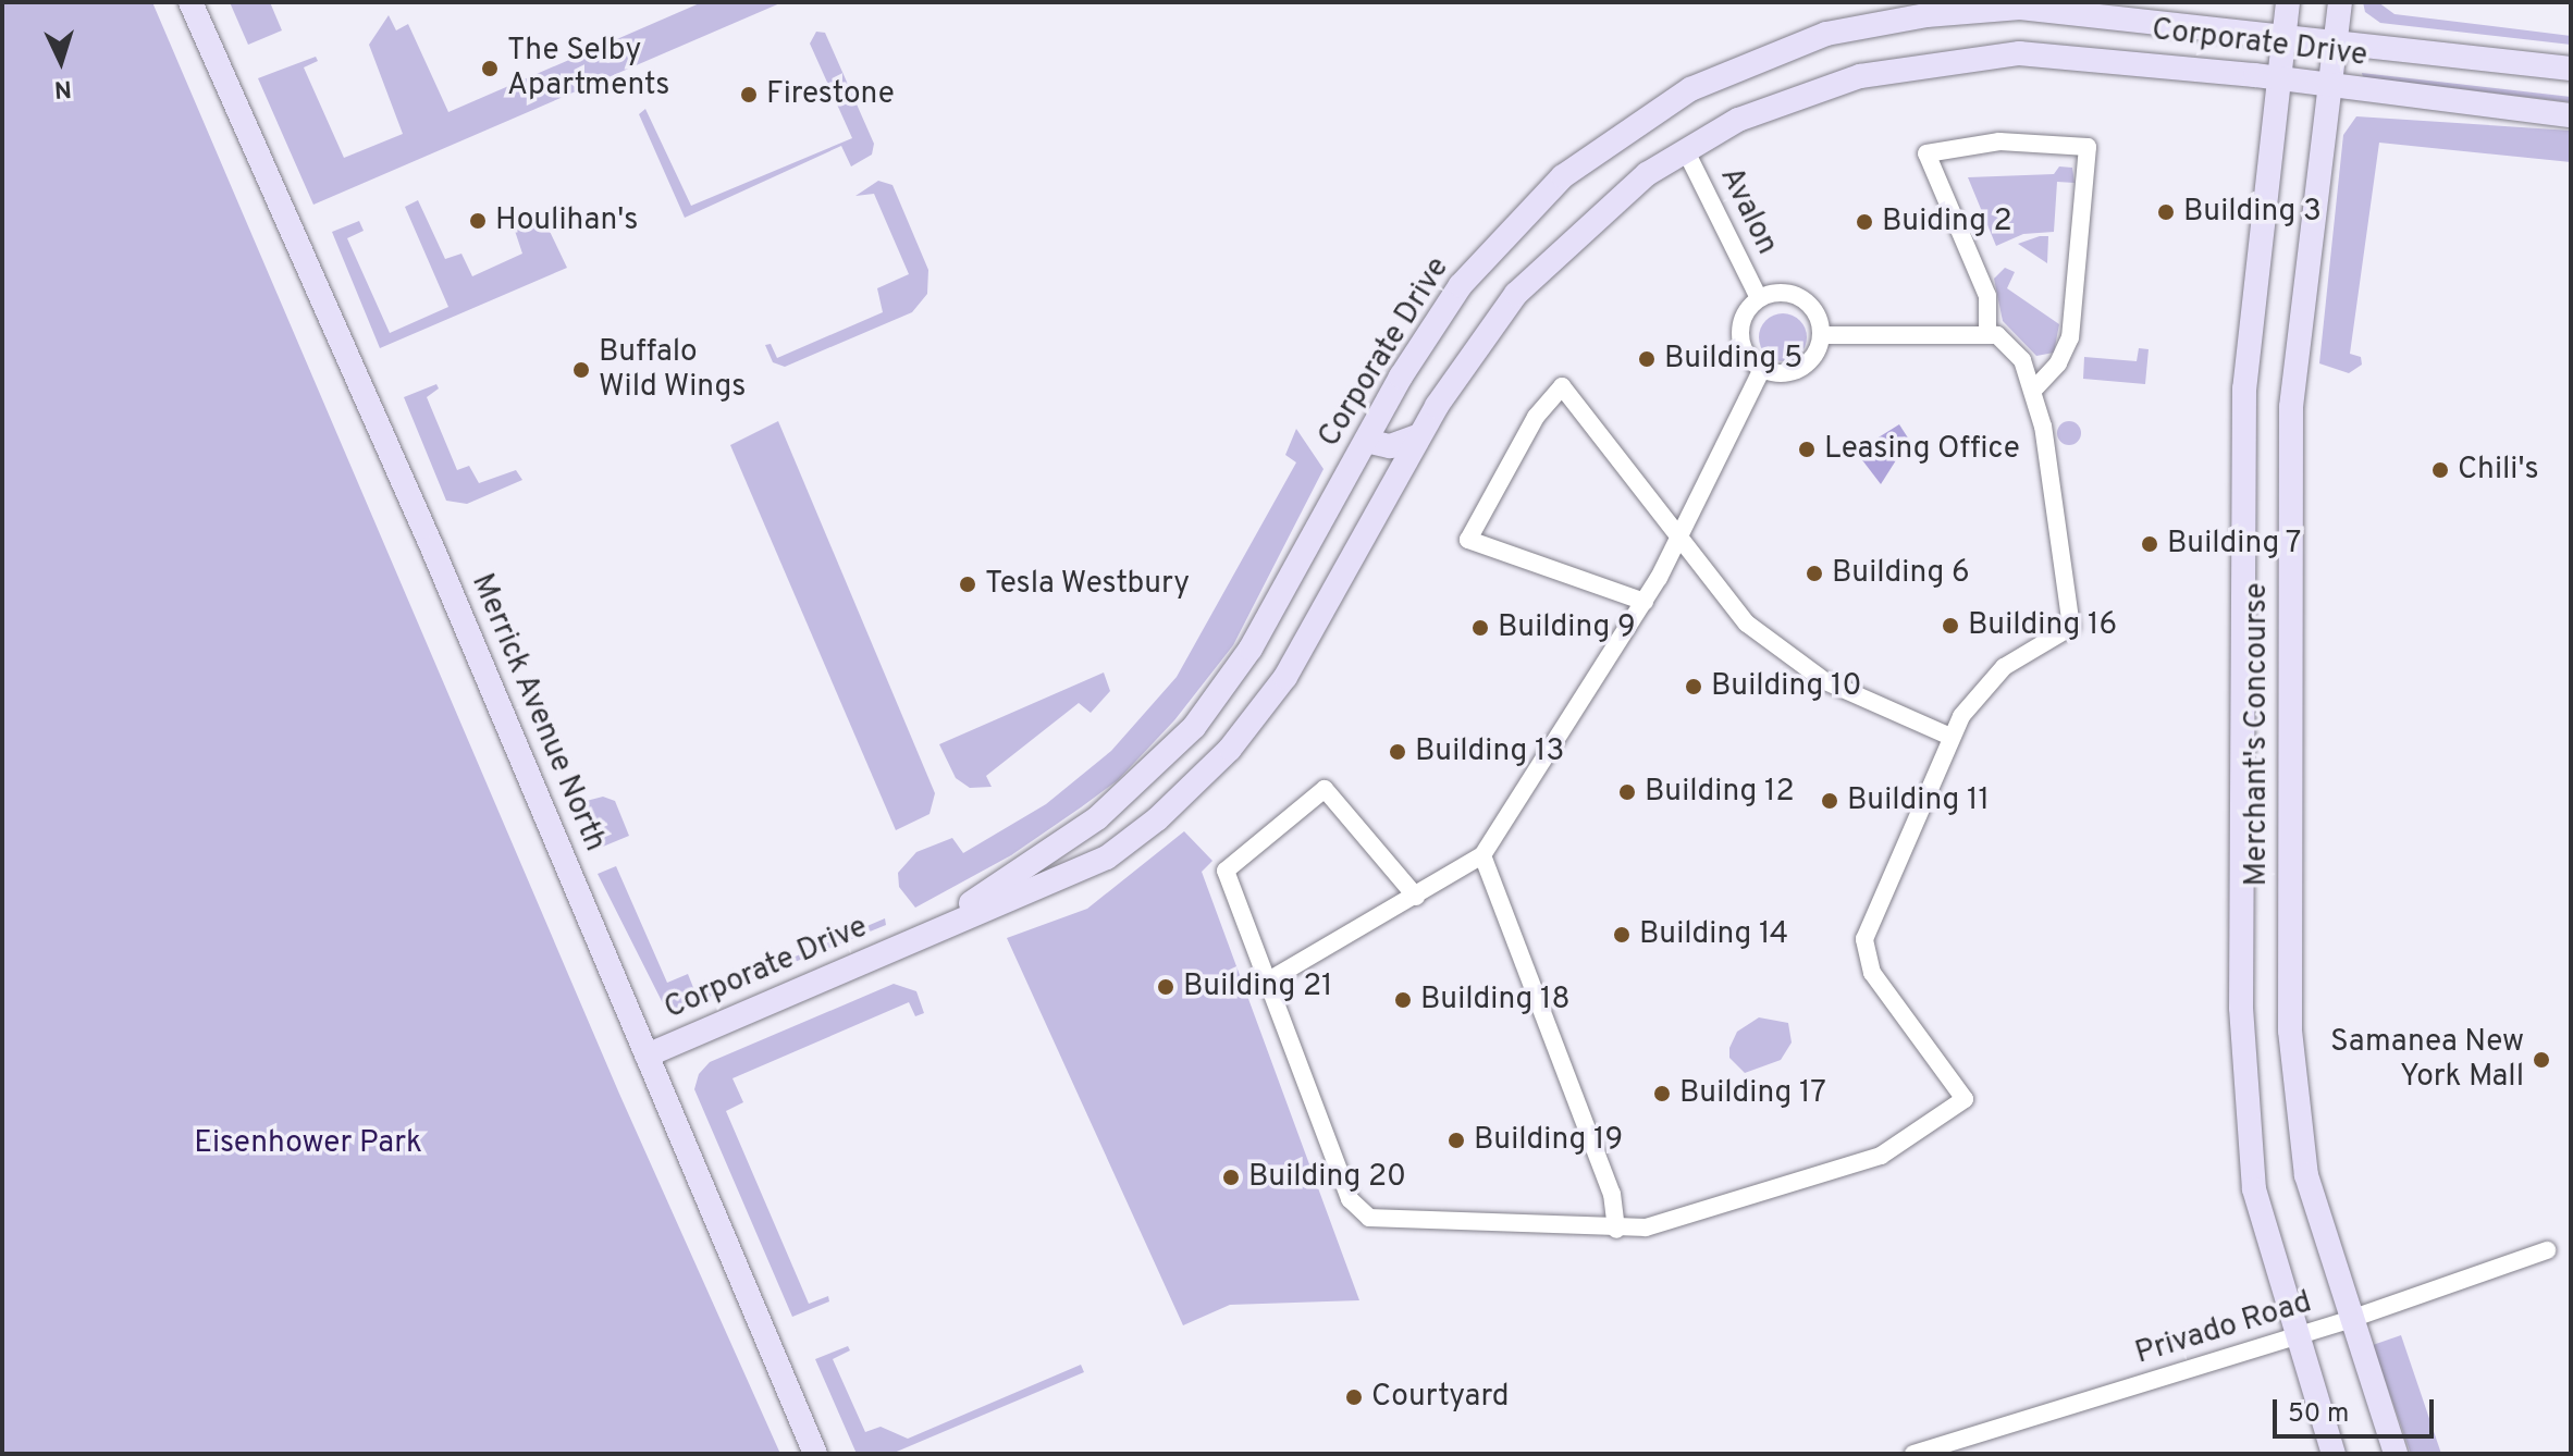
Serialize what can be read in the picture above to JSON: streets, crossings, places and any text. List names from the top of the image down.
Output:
{
  "streets": {
    "main road": ["Corporate Drive", "Merrick Avenue North", "Merchant's Concourse"],
    "street": ["Avalon", "Privado Road"]
  },
  "crossings": [
    ["Corporate Drive", "Avalon"],
    ["Corporate Drive", "Merrick Avenue North"],
    ["Corporate Drive", "Merchant's Concourse"],
    ["Merchant's Concourse", "Privado Road"]
  ],
  "parks": ["Eisenhower Park"],
  "places": [
    "The Selby Apartments",
    "Firestone",
    "Building 3",
    "Houlihan's",
    "Buiding 2",
    "Building 5",
    "Buffalo Wild Wings",
    "Leasing Office",
    "Chili's",
    "Building 7",
    "Building 6",
    "Tesla Westbury",
    "Building 16",
    "Building 9",
    "Building 10",
    "Building 13",
    "Building 12",
    "Building 11",
    "Building 14",
    "Building 21",
    "Building 18",
    "Samanea New York Mall",
    "Building 17",
    "Building 19",
    "Building 20",
    "Courtyard"
  ],
  "scale_bar": "50 m",
  "north": "bottom"
}
